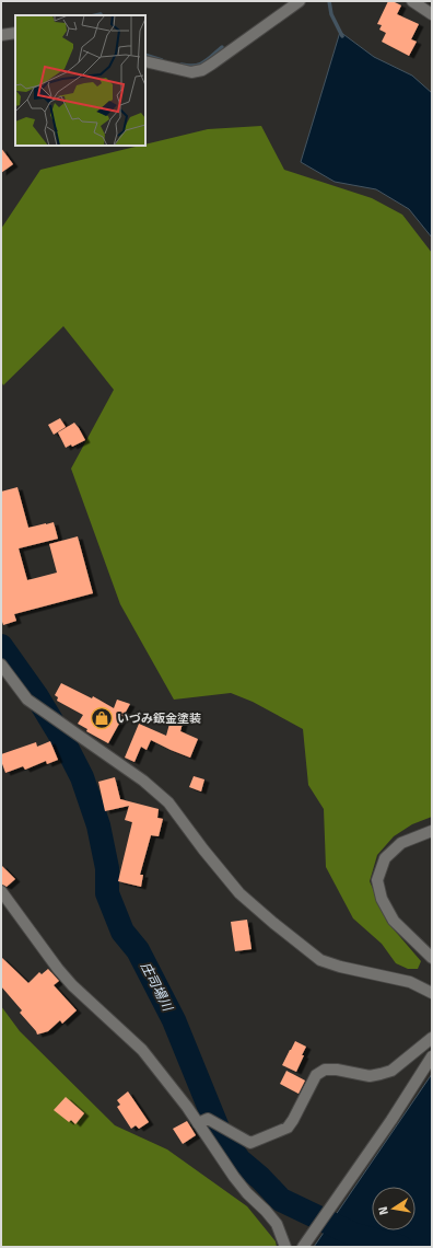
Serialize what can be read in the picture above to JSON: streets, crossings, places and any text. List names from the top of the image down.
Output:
{
  "water": ["庄司場川"],
  "places": {
    "shop": ["いづみ鈑金塗装"]
  },
  "north": "left"
}
